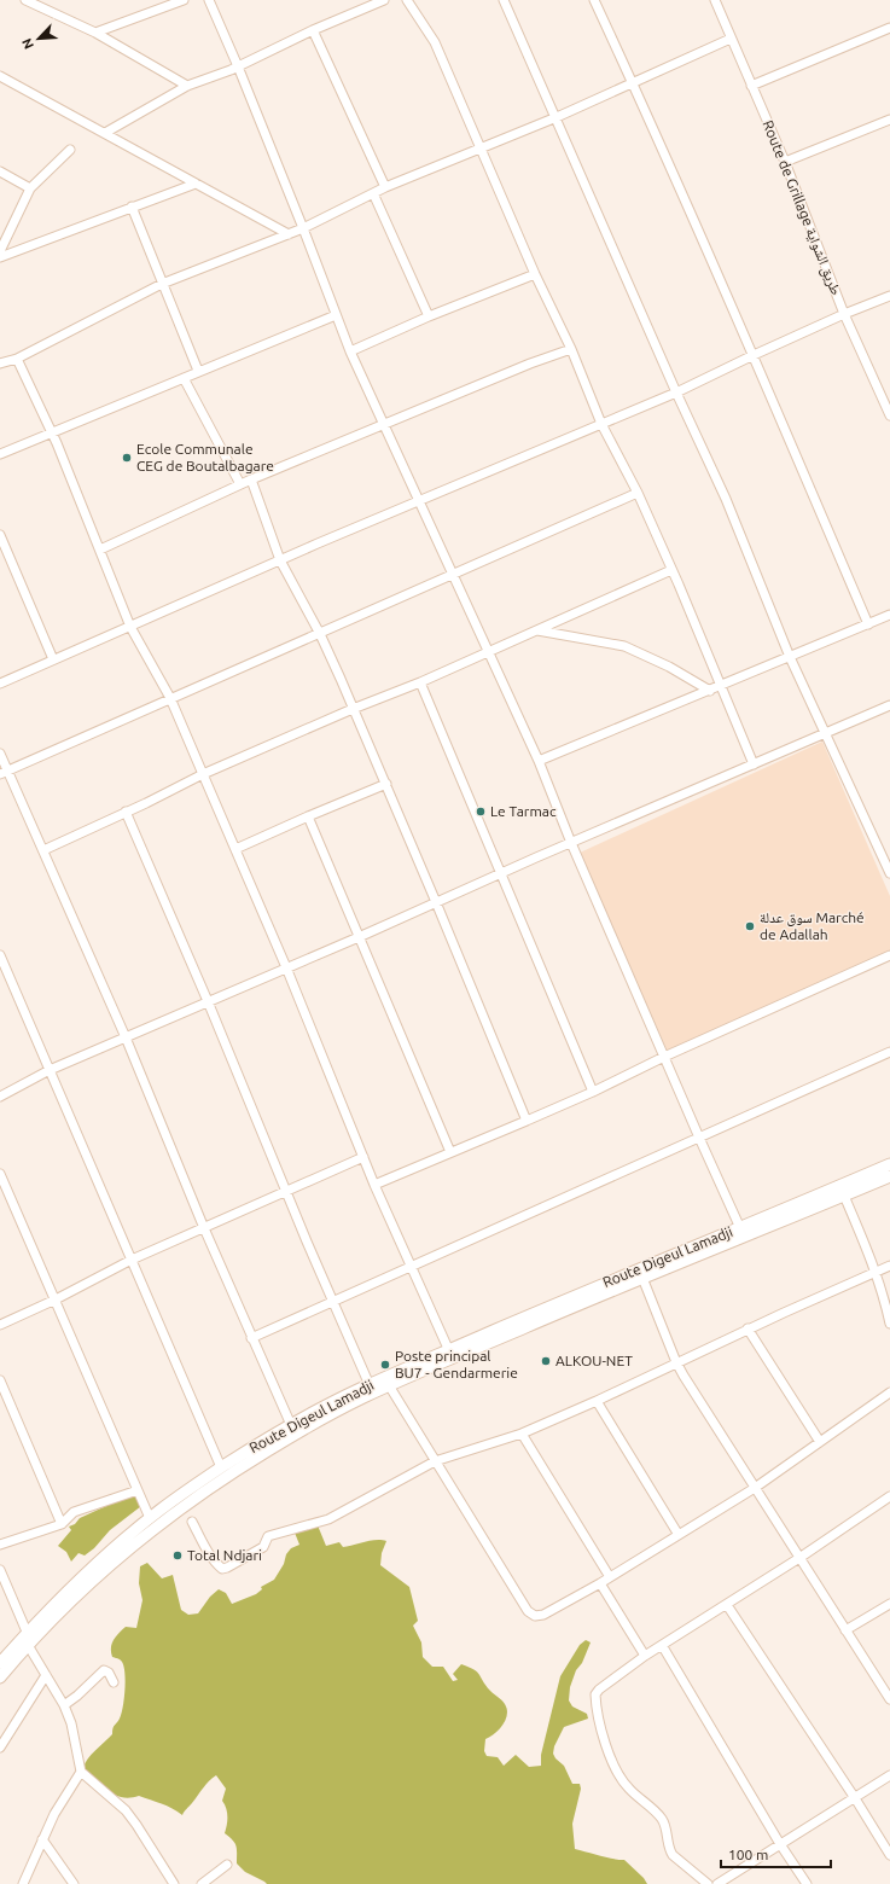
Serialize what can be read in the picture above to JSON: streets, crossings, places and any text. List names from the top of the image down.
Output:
{
  "streets": {
    "main road": ["Route Digeul Lamadji"],
    "street": ["Route de Grillage طريق الشواية"]
  },
  "places": [
    "Ecole Communale CEG de Boutalbagare",
    "Le Tarmac",
    "سوق عدلة Marché de Adallah",
    "ALKOU-NET",
    "Poste principal BU7 - Gendarmerie",
    "Total Ndjari"
  ],
  "scale_bar": "100 m",
  "north": "bottom left"
}
